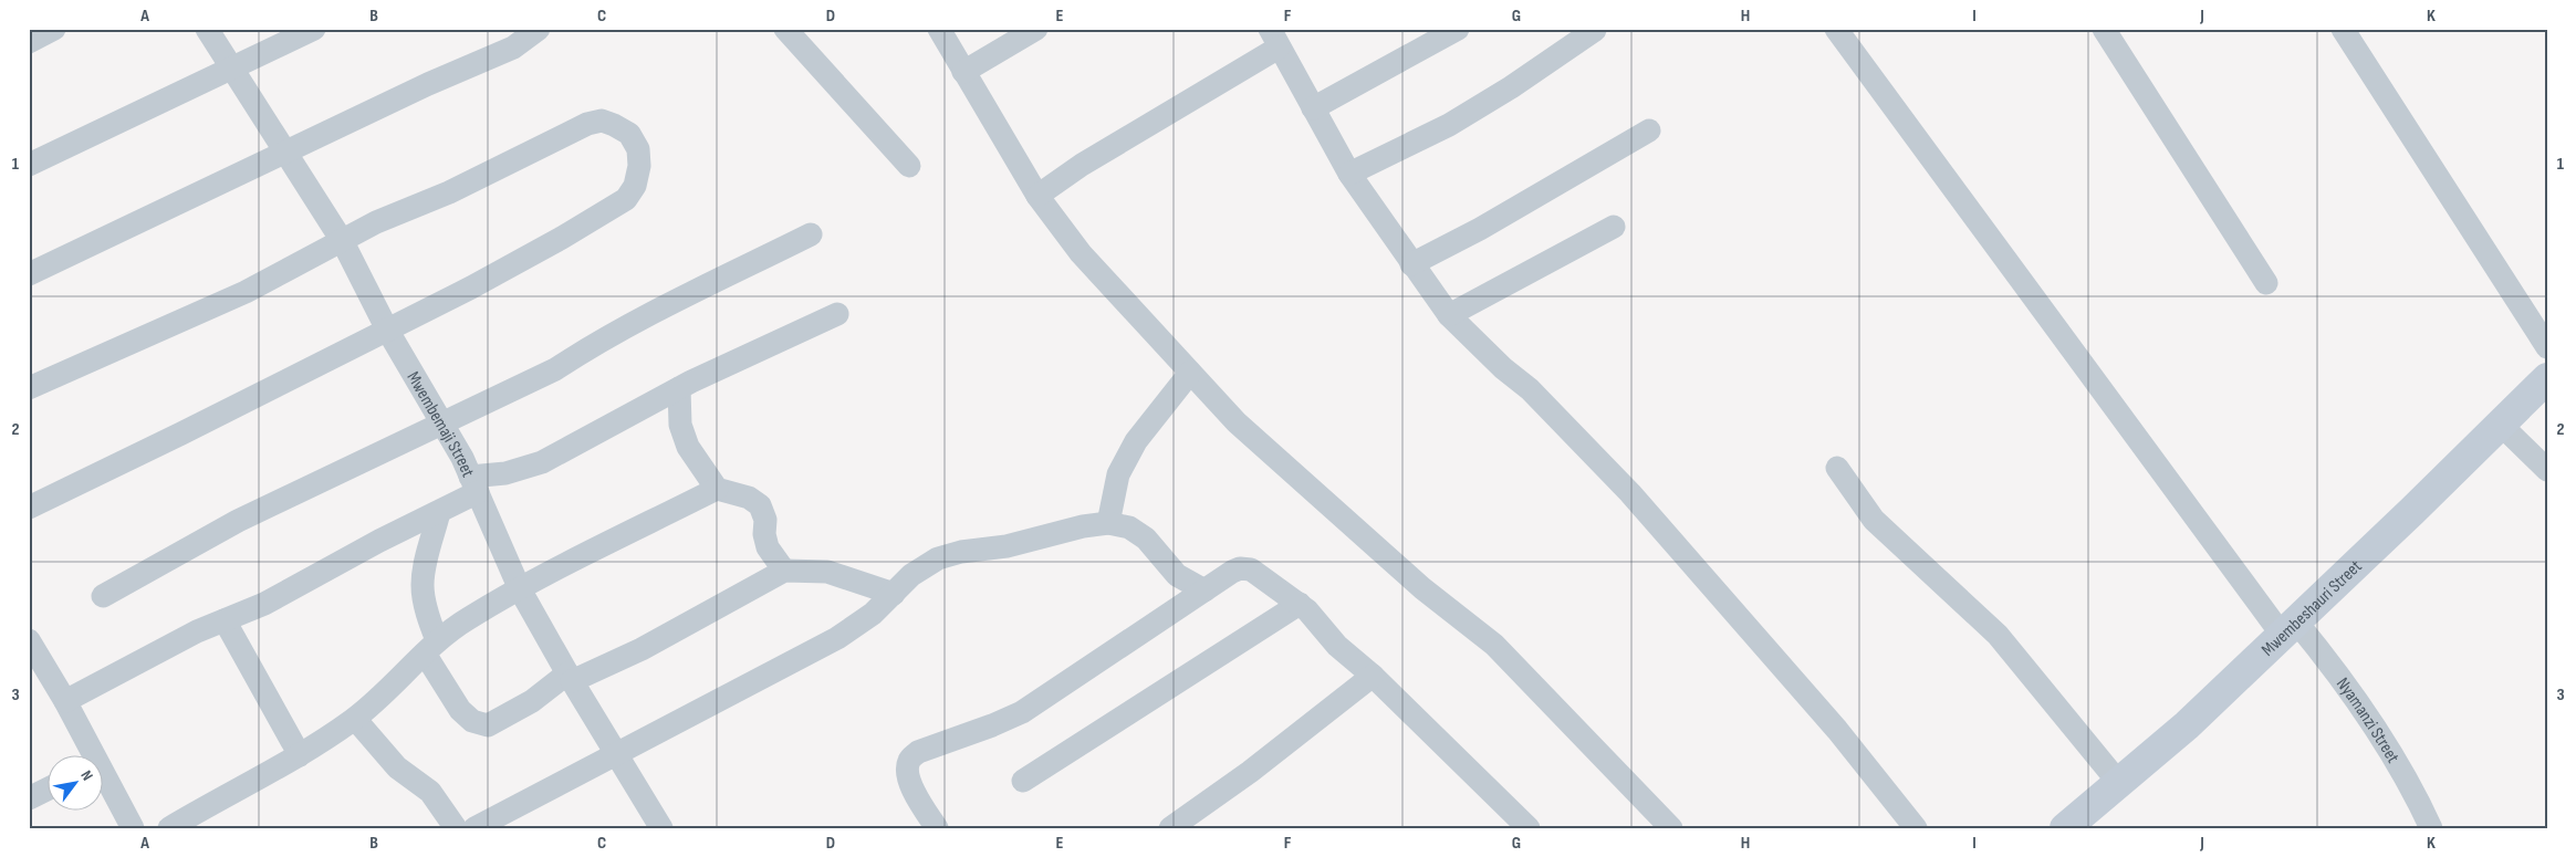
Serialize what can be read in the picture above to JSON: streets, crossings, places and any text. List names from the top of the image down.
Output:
{
  "streets": {
    "street": ["Mwembemaji Street", "Mwembeshauri Street", "Nyamanzi Street"]
  },
  "crossings": [
    ["Mwembeshauri Street", "Nyamanzi Street"]
  ],
  "north": "top right",
  "grid": {
    "columns": [
      "A",
      "B",
      "C",
      "D",
      "E",
      "F",
      "G",
      "H",
      "I",
      "J",
      "K"
    ],
    "rows": ["1", "2", "3"]
  }
}
